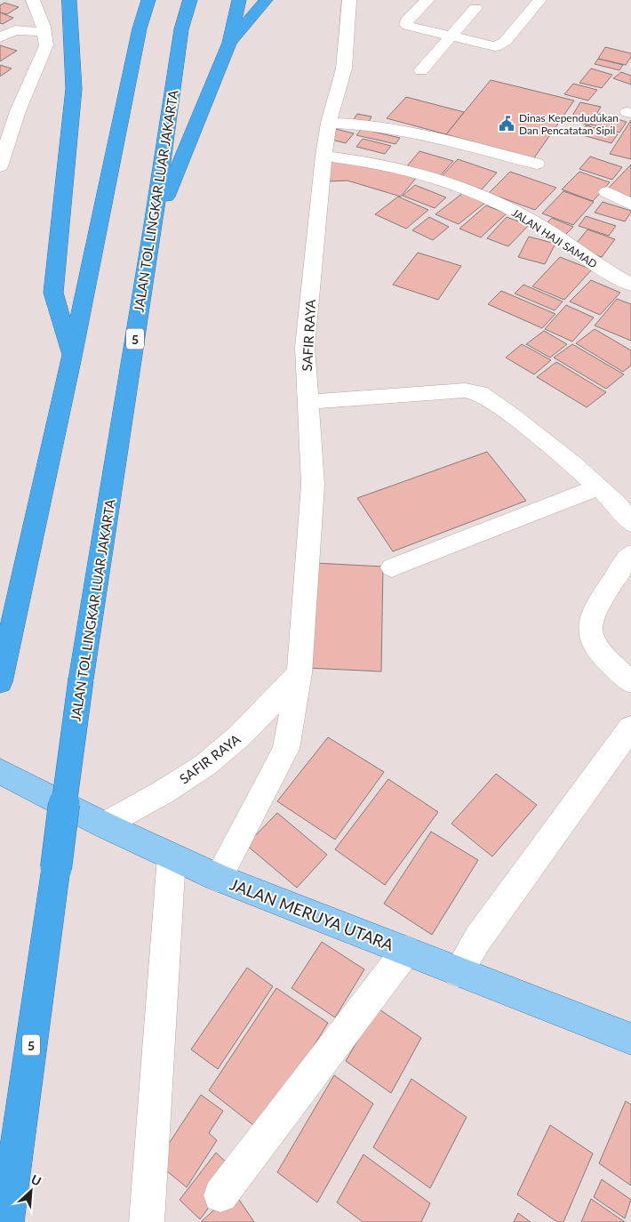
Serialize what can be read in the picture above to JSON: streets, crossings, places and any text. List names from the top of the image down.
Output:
{
  "streets": {
    "highway": ["JALAN TOL LINGKAR LUAR JAKARTA", "5"],
    "main road": ["JALAN MERUYA UTARA"],
    "street": ["JALAN HAJI SAMAD", "SAFIR RAYA"]
  },
  "crossings": [
    ["JALAN HAJI SAMAD", "SAFIR RAYA"],
    ["SAFIR RAYA", "JALAN MERUYA UTARA"]
  ],
  "places": {
    "public building": ["Dinas Kependudukan Dan Pencatatan Sipil"]
  },
  "north": "top right"
}
